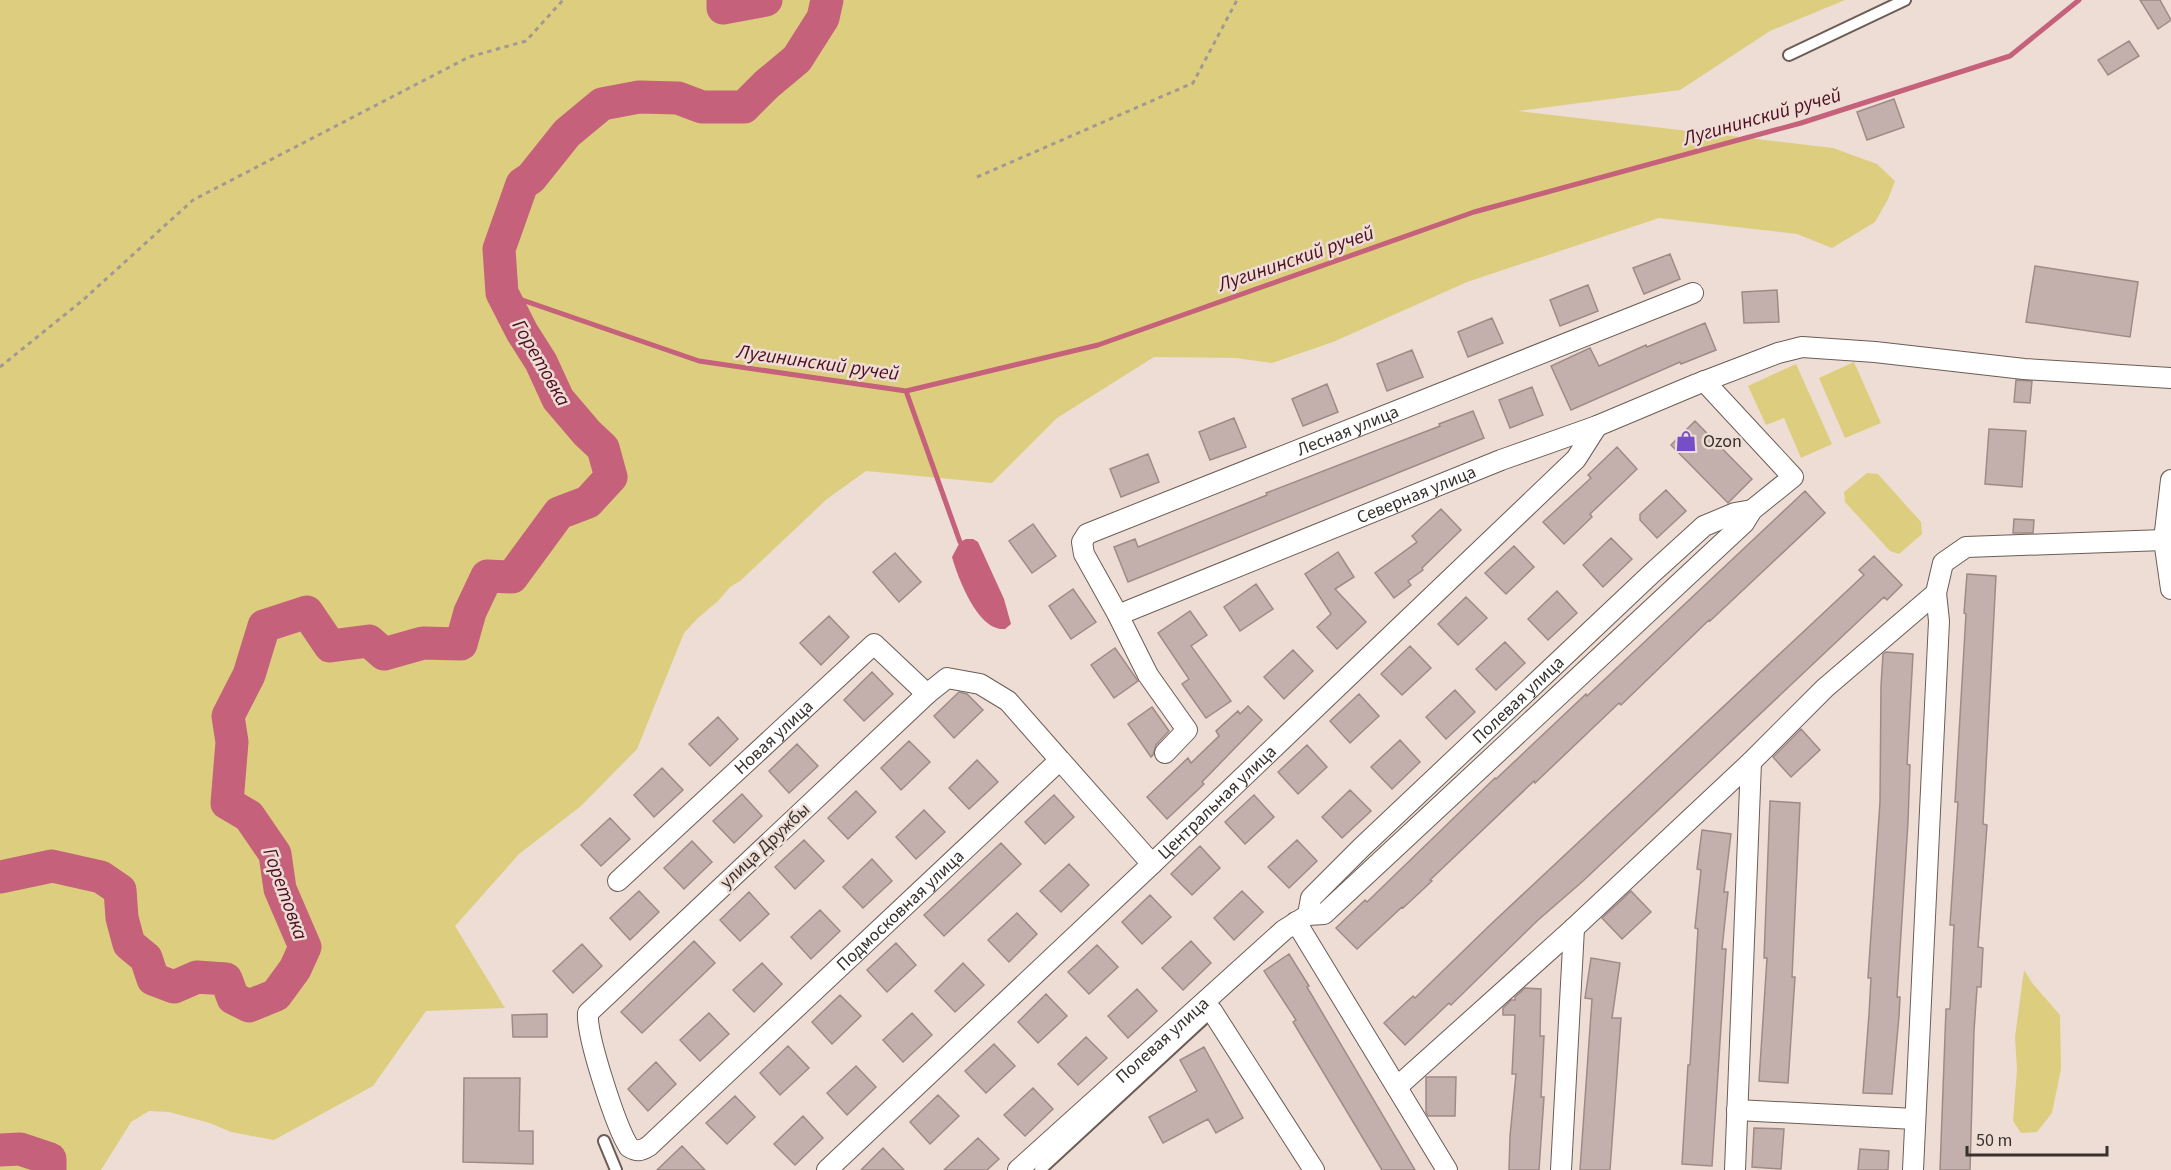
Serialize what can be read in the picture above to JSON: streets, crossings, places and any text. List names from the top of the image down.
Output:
{
  "streets": {
    "street": [
      "Лесная улица",
      "Северная улица",
      "Полевая улица",
      "Новая улица",
      "Центральная улица",
      "улица Дружбы",
      "Подмосковная улица"
    ]
  },
  "crossings": [
    ["Лесная улица", "Северная улица"],
    ["Северная улица", "Полевая улица"],
    ["Северная улица", "Центральная улица"],
    ["Новая улица", "улица Дружбы"],
    ["улица Дружбы", "Подмосковная улица"]
  ],
  "water": ["Лугининский ручей", "Горетовка"],
  "places": {
    "shop": ["Ozon"]
  },
  "scale_bar": "50 m"
}
